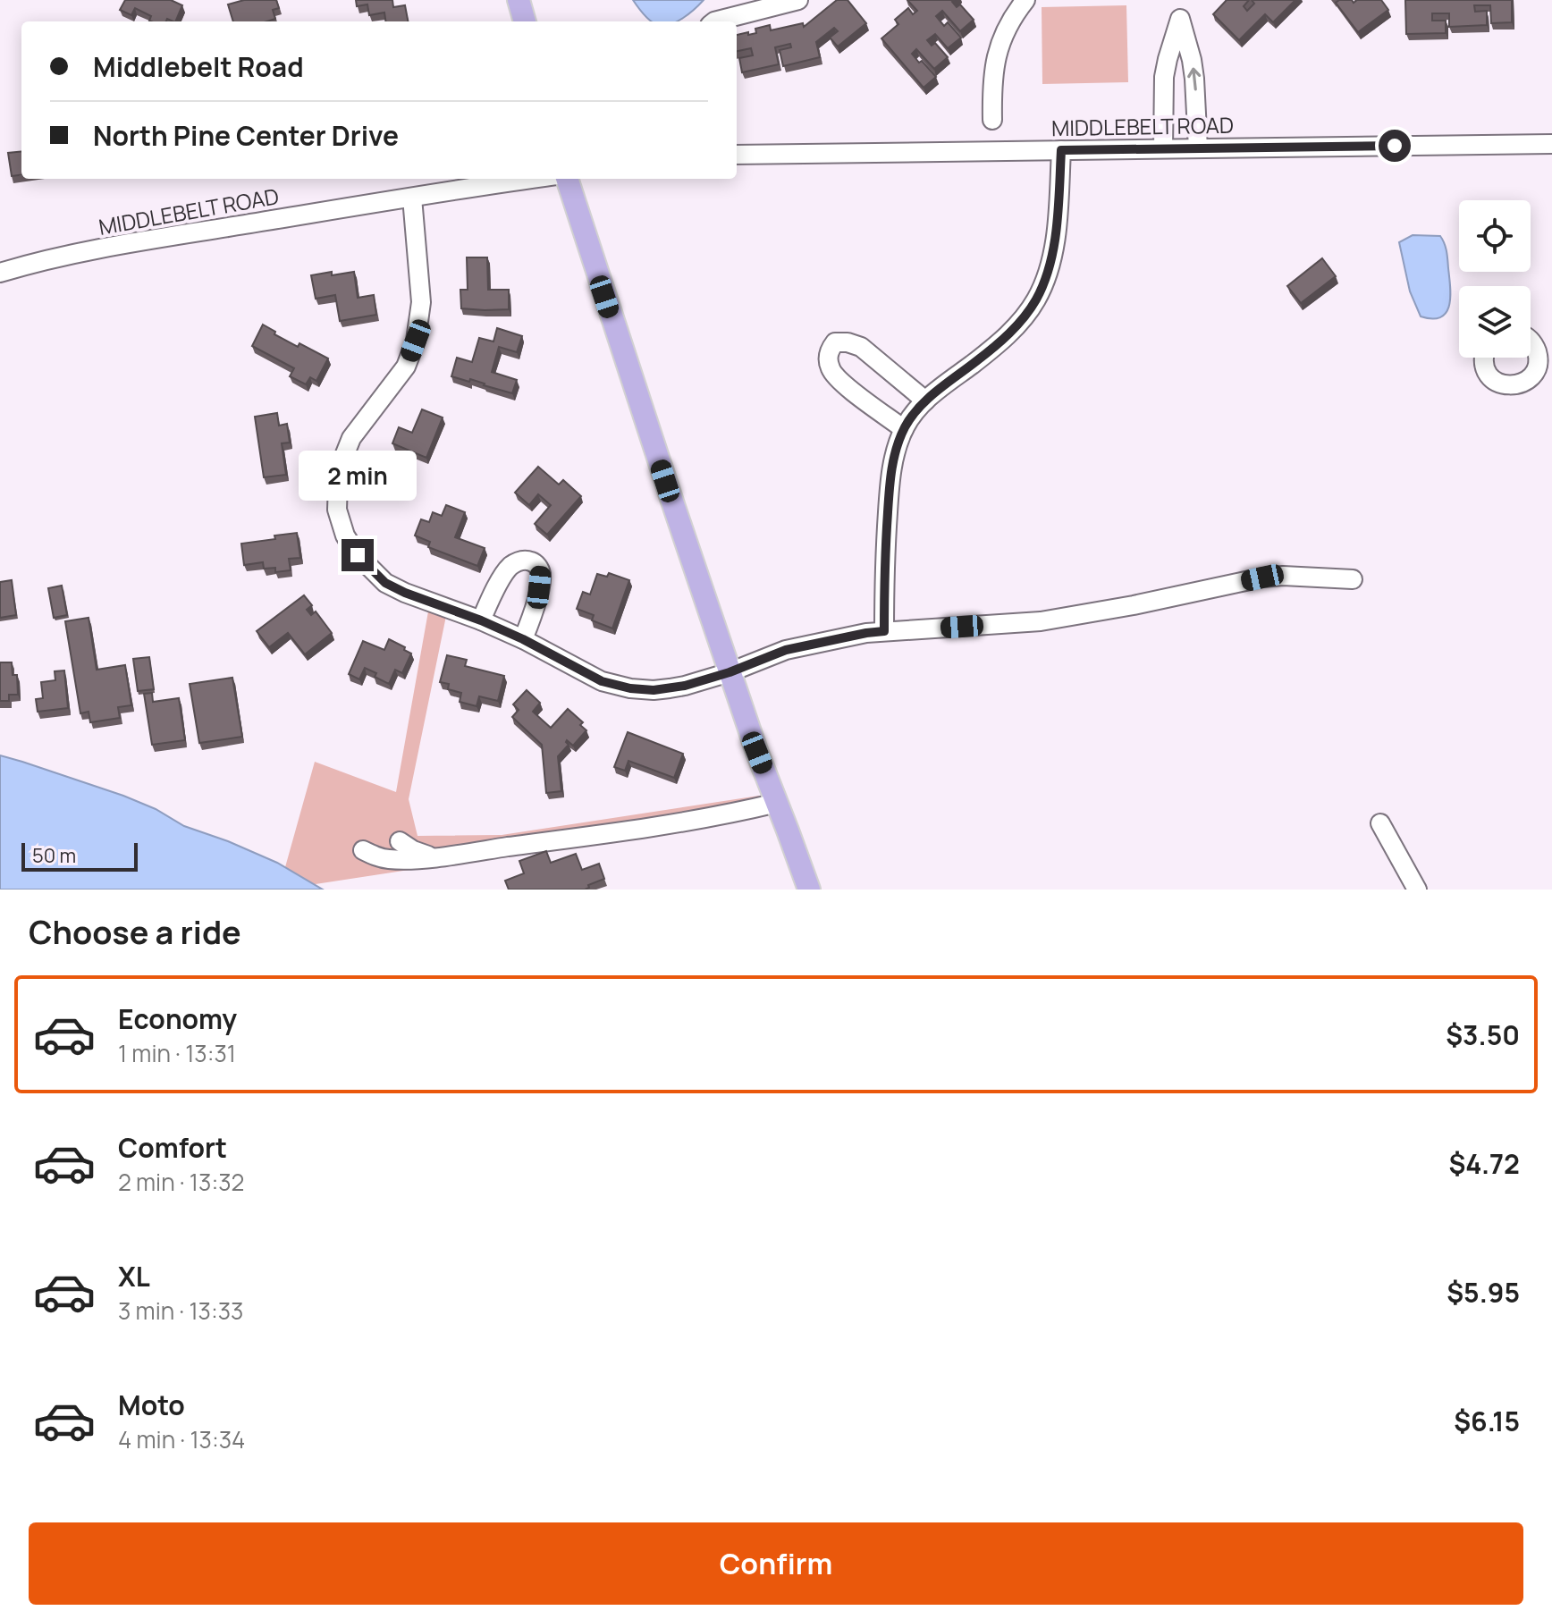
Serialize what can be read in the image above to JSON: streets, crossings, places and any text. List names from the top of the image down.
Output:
{
  "streets": {
    "street": ["MIDDLEBELT ROAD"]
  },
  "scale_bar": "50 m",
  "page": {
    "banner": ["Middlebelt Road", "North Pine Center Drive"],
    "bubble": "2 min",
    "scale": "50 m",
    "heading": "Choose a ride",
    "list": [
      {
        "name": "Economy",
        "note": "1 min · 13:31",
        "value": "$3.50"
      },
      {
        "name": "Comfort",
        "note": "2 min · 13:32",
        "value": "$4.72"
      },
      {
        "name": "XL",
        "note": "3 min · 13:33",
        "value": "$5.95"
      },
      {
        "name": "Moto",
        "note": "4 min · 13:34",
        "value": "$6.15"
      }
    ],
    "buttons": "Confirm"
  }
}
